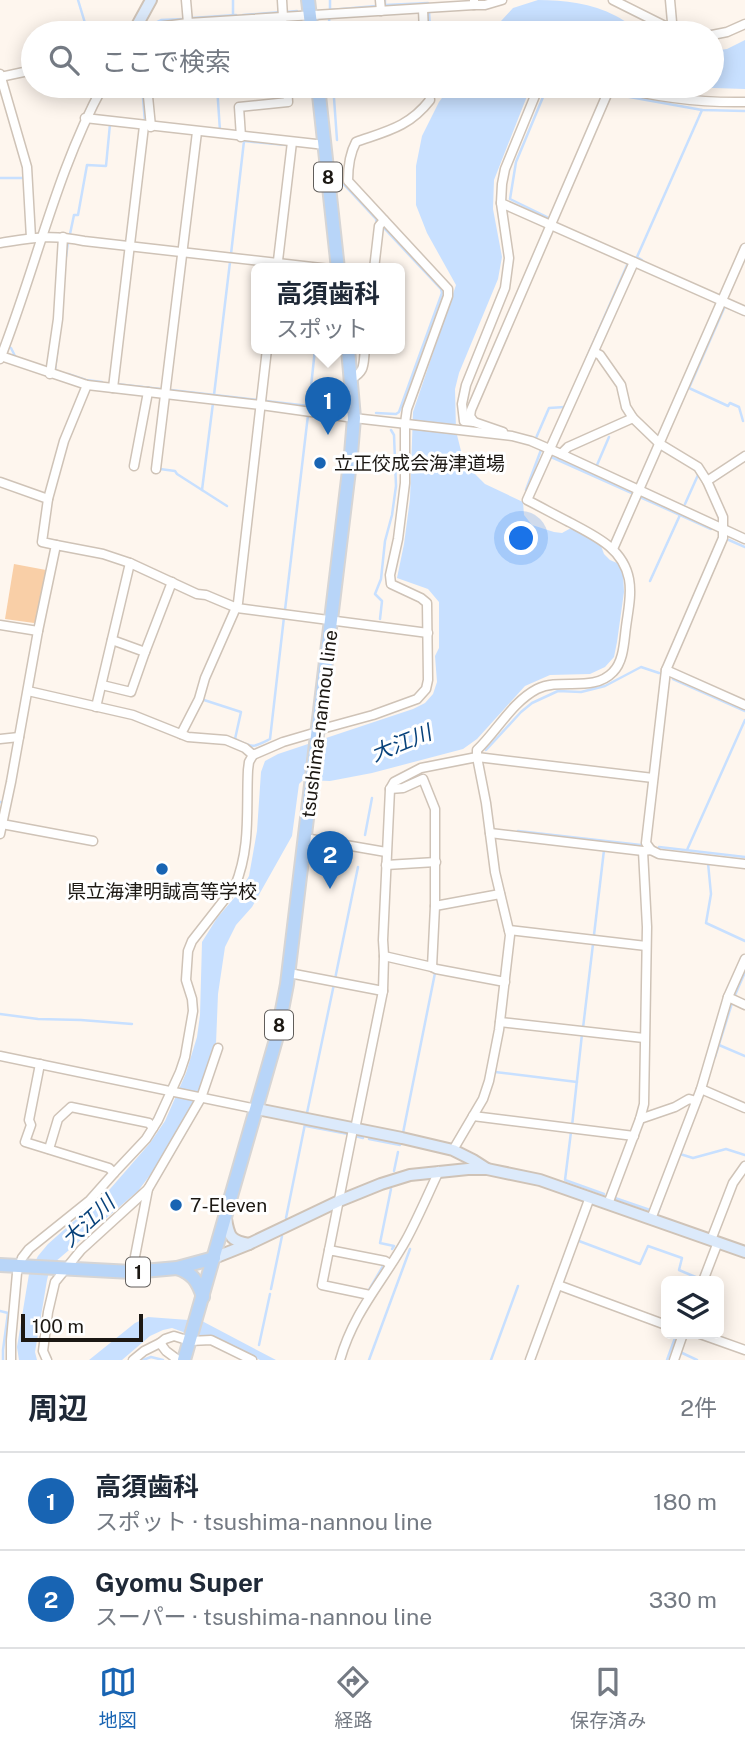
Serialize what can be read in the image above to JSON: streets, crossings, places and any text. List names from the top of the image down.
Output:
{
  "streets": {
    "main road": ["8", "tsushima-nannou line", "1"]
  },
  "crossings": [
    ["tsushima-nannou line", "1"]
  ],
  "water": ["大江川"],
  "places": ["立正佼成会海津道場", "県立海津明誠高等学校", "7-Eleven"],
  "scale_bar": "100 m",
  "page": {
    "search": "ここで検索",
    "popup": ["高須歯科", "スポット"],
    "pins": ["1", "2"],
    "scale": "100 m",
    "heading": ["周辺", "2件"],
    "list": [
      {
        "mark": "1",
        "name": "高須歯科",
        "note": "スポット · tsushima-nannou line",
        "value": "180 m"
      },
      {
        "mark": "2",
        "name": "Gyomu Super",
        "note": "スーパー · tsushima-nannou line",
        "value": "330 m"
      }
    ],
    "nav": ["地図", "経路", "保存済み"]
  }
}
